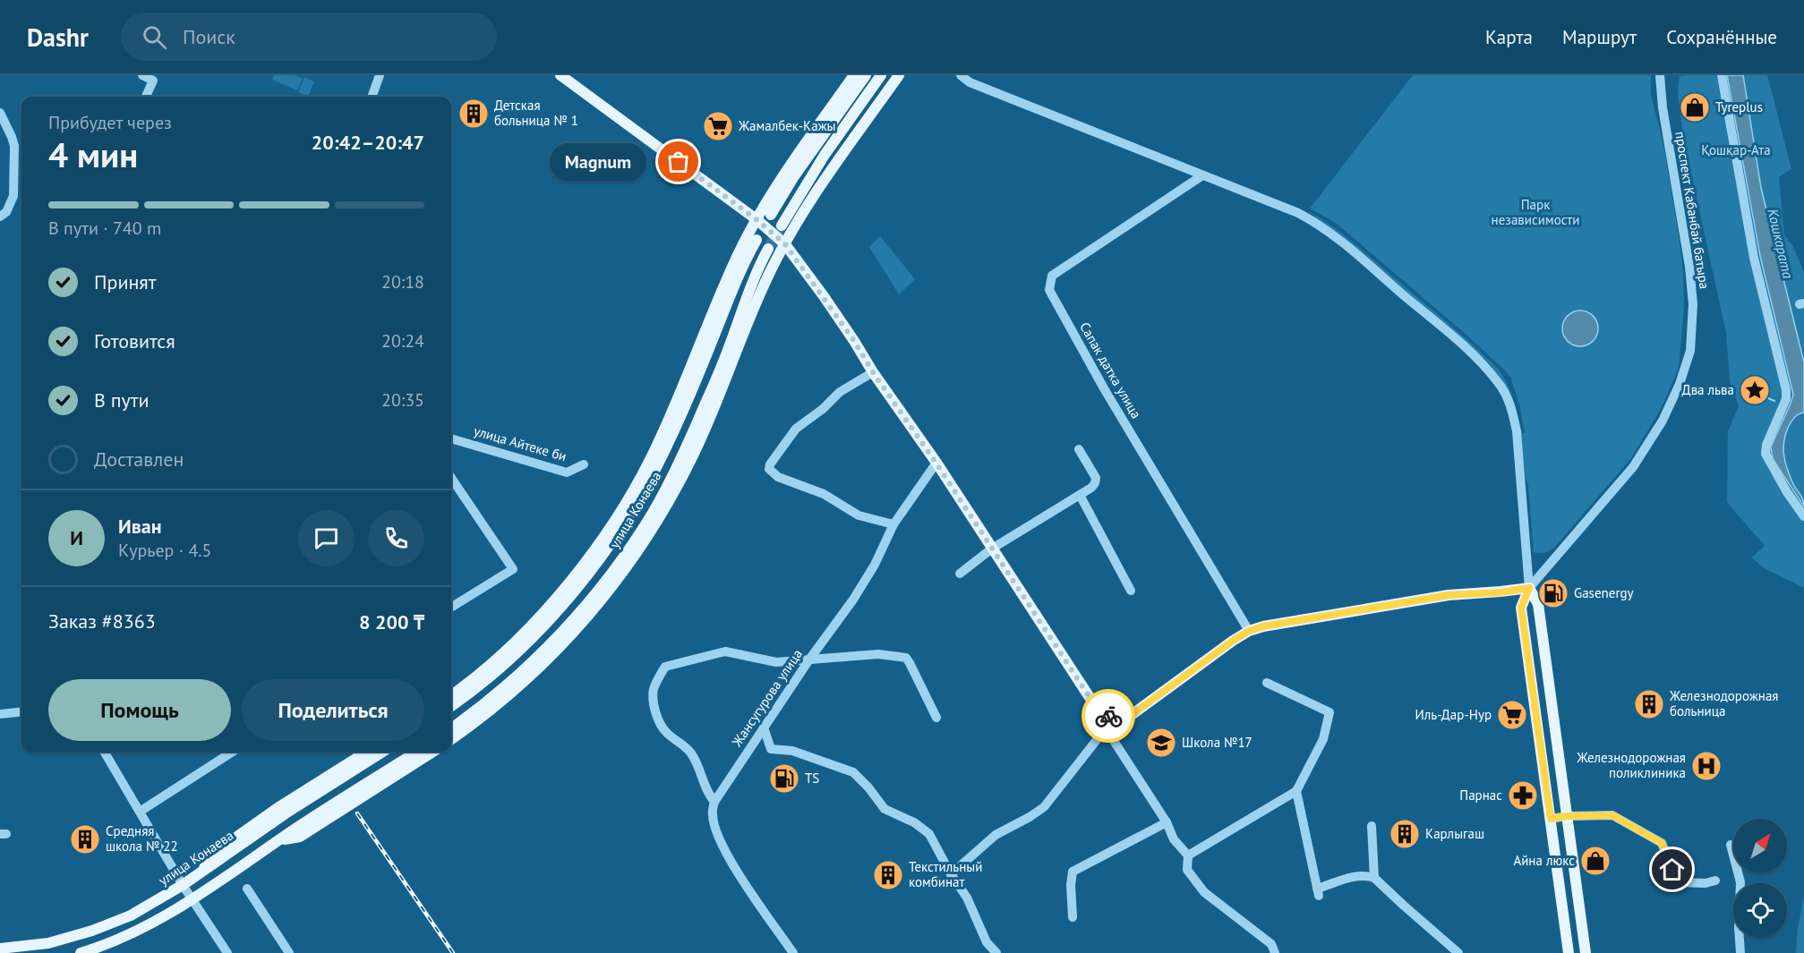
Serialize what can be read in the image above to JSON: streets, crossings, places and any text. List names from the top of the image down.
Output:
{
  "streets": {
    "main road": ["улица Конаева"],
    "street": [
      "проспект Кабанбай батыра",
      "Сапак датка улица",
      "улица Айтеке би",
      "Жансугурова улица"
    ]
  },
  "water": ["Кошкарата"],
  "parks": ["Қошқар-Ата", "Парк независимости"],
  "places": {
    "shop": ["Tyreplus", "Айна люкс"],
    "building": [
      "Детская больница № 1",
      "Железнодорожная больница",
      "Карлыгаш",
      "Средняя школа № 22",
      "Текстильный комбинат"
    ],
    "supermarket": ["Жамалбек-Кажы", "Иль-Дар-Нур"],
    "other": ["Magnum"],
    "place": ["Два льва"],
    "fuel station": ["Gasenergy", "TS"],
    "school or university": ["Школа №17"],
    "hospital": ["Железнодорожная поликлиника"],
    "pharmacy": ["Парнас"]
  },
  "north": "top right",
  "page": {
    "header": "Dashr",
    "search": "Поиск",
    "nav": ["Карта", "Маршрут", "Сохранённые"],
    "heading": ["4 мин", "Прибудет через", "20:42–20:47"],
    "panel": [
      "Иван",
      "Курьер · 4.5",
      "Заказ #8363",
      "8 200 ₸"
    ],
    "bubble": "Magnum",
    "bar": "В пути · 740 m",
    "list": [
      ["Принят", "20:18"],
      ["Готовится", "20:24"],
      ["В пути", "20:35"],
      "Доставлен"
    ],
    "round": "И",
    "buttons": ["Помощь", "Поделиться"]
  }
}
